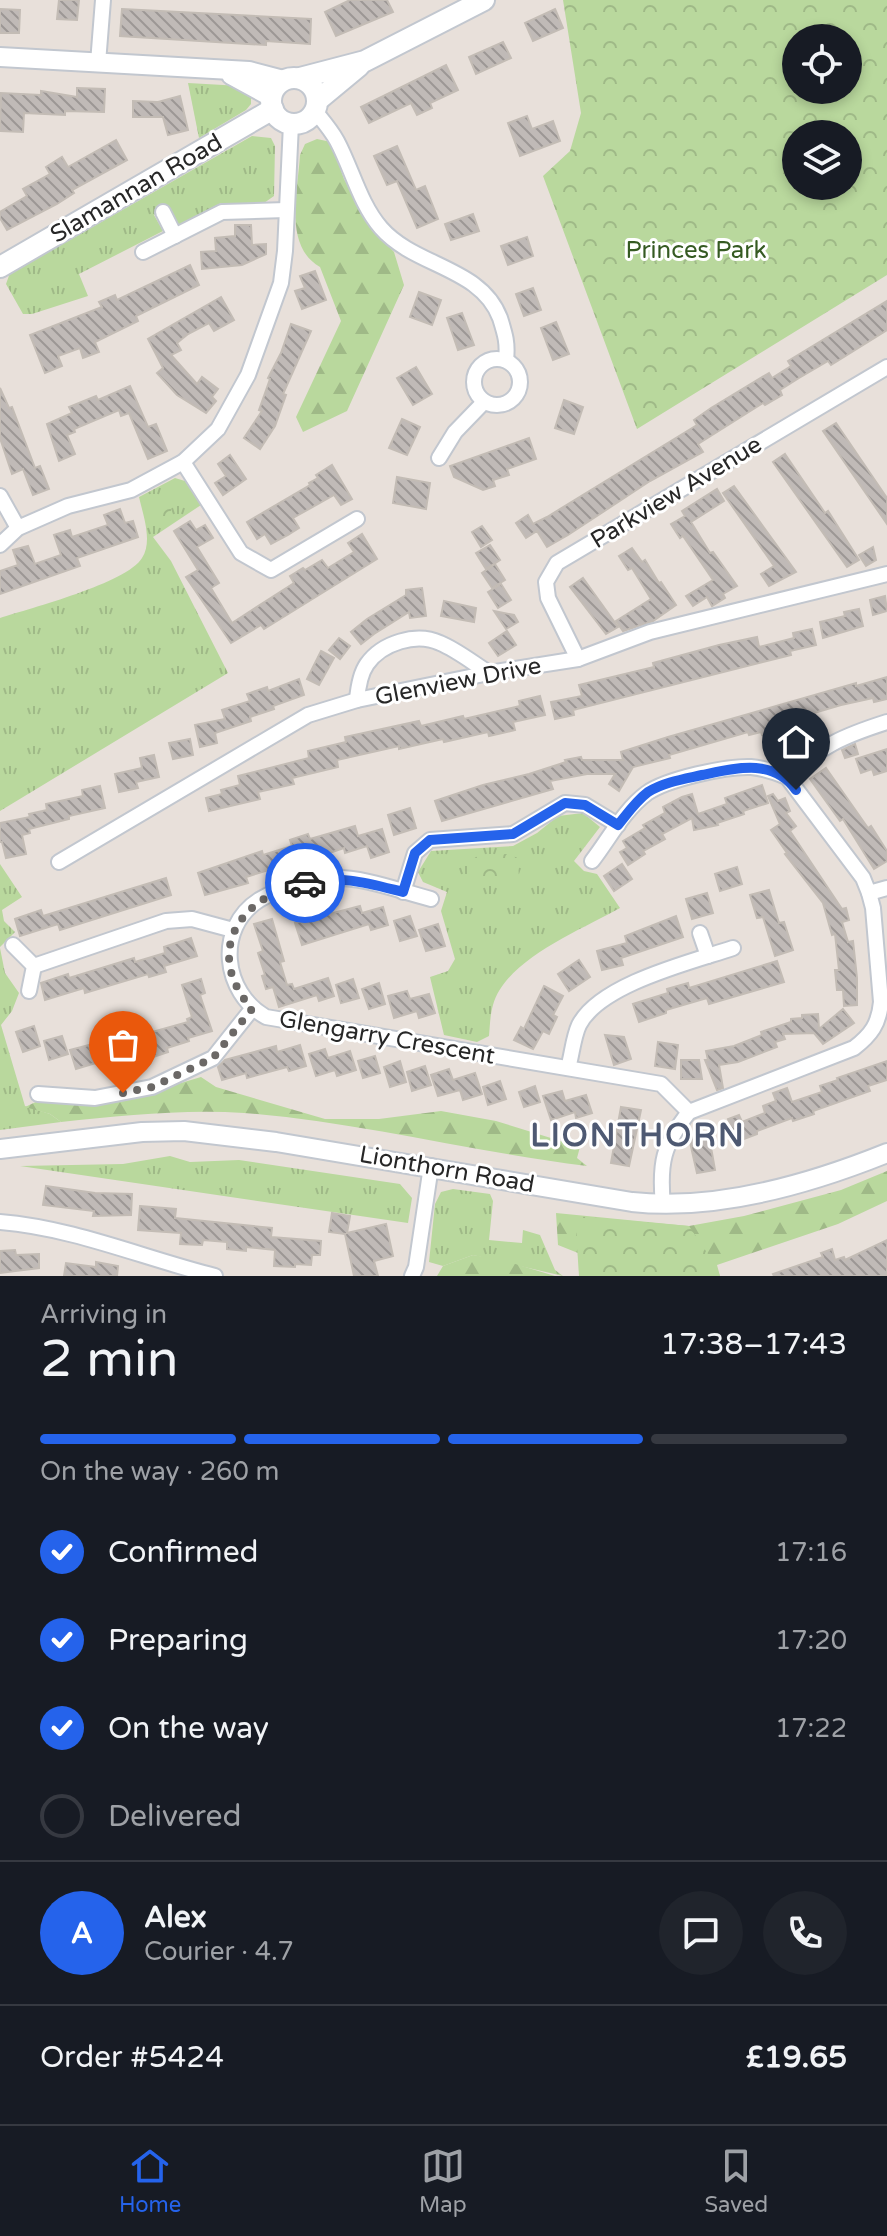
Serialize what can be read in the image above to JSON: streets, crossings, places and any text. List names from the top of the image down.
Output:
{
  "streets": {
    "main road": ["Slamannan Road"],
    "street": [
      "Parkview Avenue",
      "Glenview Drive",
      "Glengarry Crescent",
      "Lionthorn Road"
    ]
  },
  "crossings": [
    ["Parkview Avenue", "Glenview Drive"]
  ],
  "districts": ["LIONTHORN"],
  "parks": ["Princes Park"],
  "page": {
    "heading": ["2 min", "Arriving in", "17:38–17:43"],
    "panel": [
      "Alex",
      "Courier · 4.7",
      "Order #5424",
      "£19.65"
    ],
    "bar": "On the way · 260 m",
    "list": [
      ["Confirmed", "17:16"],
      ["Preparing", "17:20"],
      ["On the way", "17:22"],
      "Delivered"
    ],
    "round": "A",
    "tabs": ["Home", "Map", "Saved"]
  }
}
